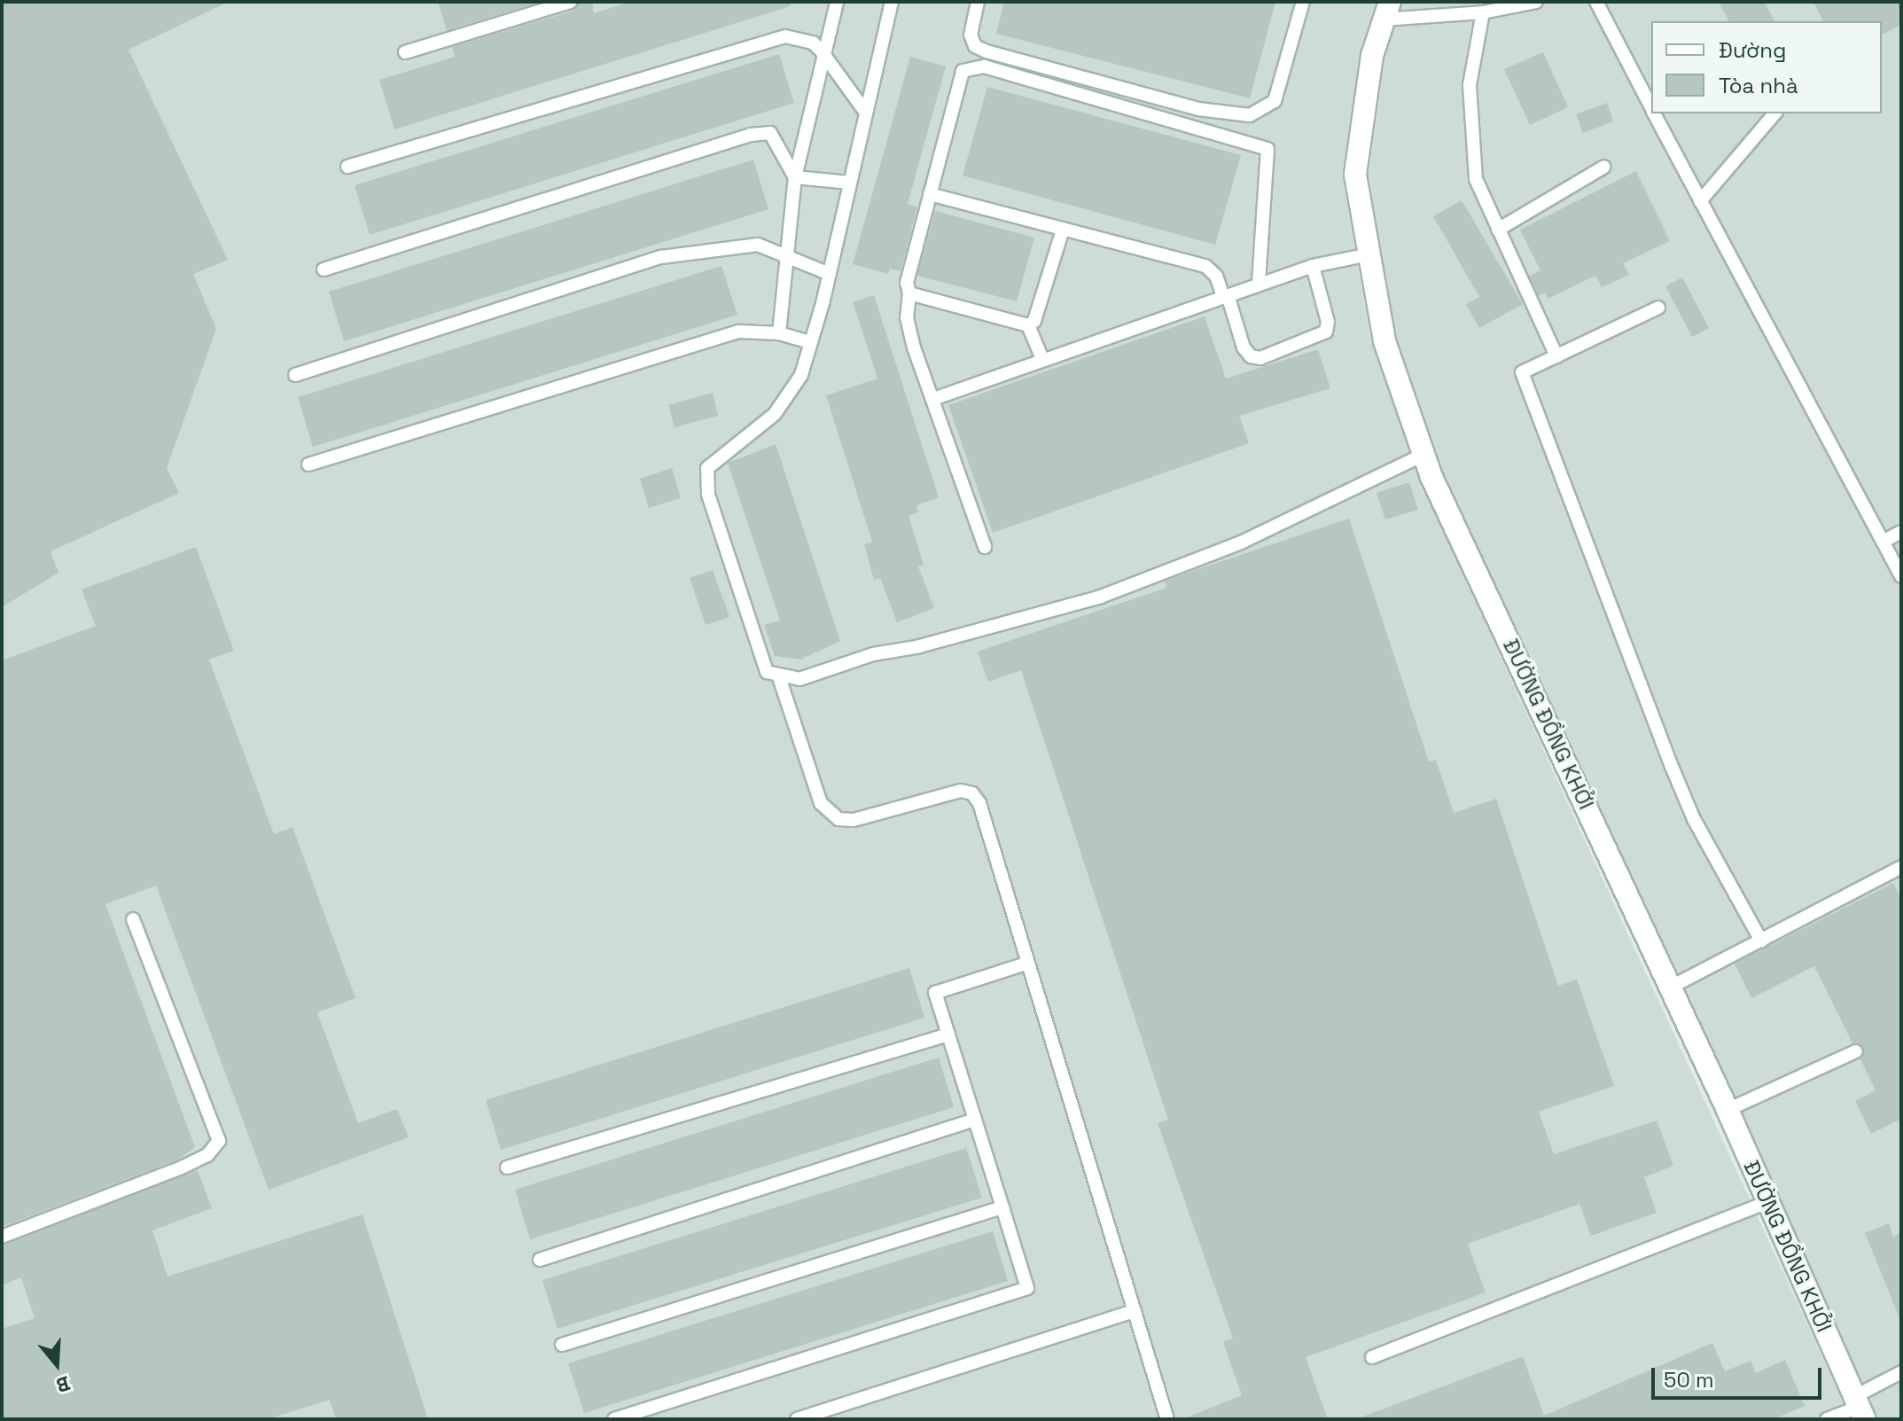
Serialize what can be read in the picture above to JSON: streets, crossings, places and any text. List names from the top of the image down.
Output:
{
  "streets": {
    "main road": ["ĐƯỜNG ĐỒNG KHỞI"]
  },
  "legend": ["Đường", "Tòa nhà"],
  "scale_bar": "50 m",
  "north": "bottom"
}
